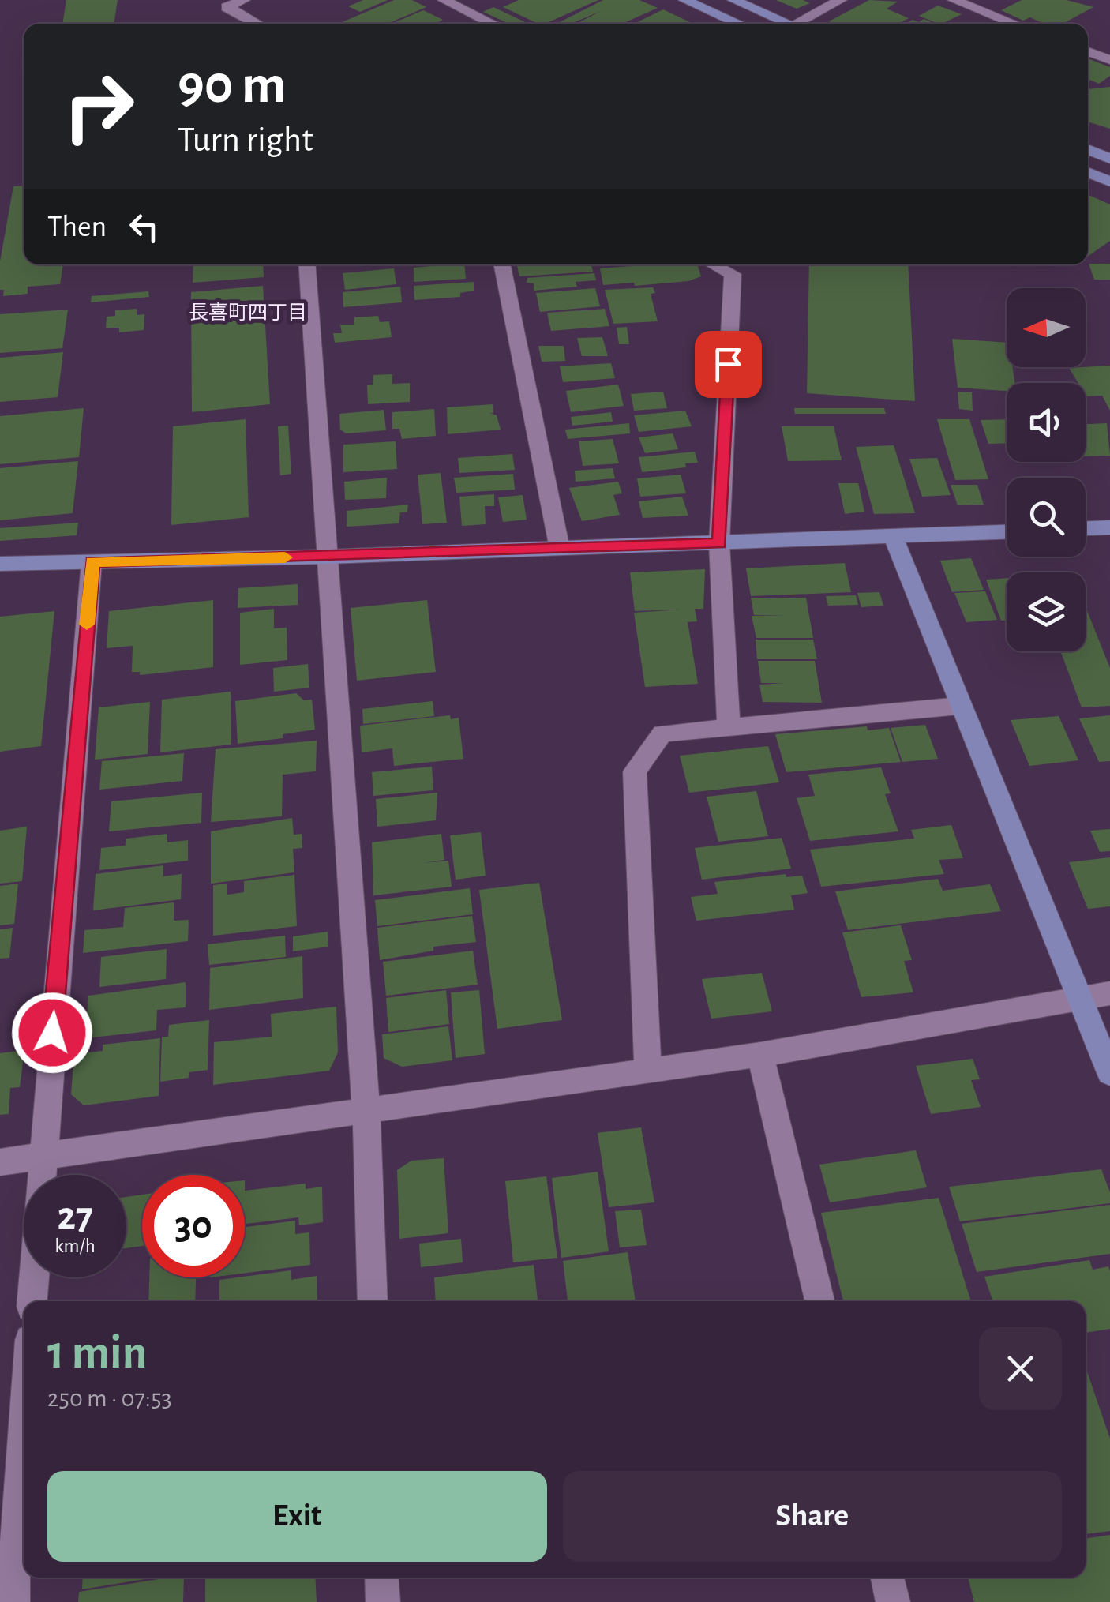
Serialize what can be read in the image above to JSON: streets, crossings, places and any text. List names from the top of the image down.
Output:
{
  "districts": ["長喜町四丁目"],
  "north": "left",
  "page": {
    "turn": ["90 m", "Turn right"],
    "then": "Then",
    "speed": "27 km/h",
    "limit": "30",
    "heading": ["1 min", "250 m · 07:53"],
    "buttons": ["Exit", "Share"]
  }
}
